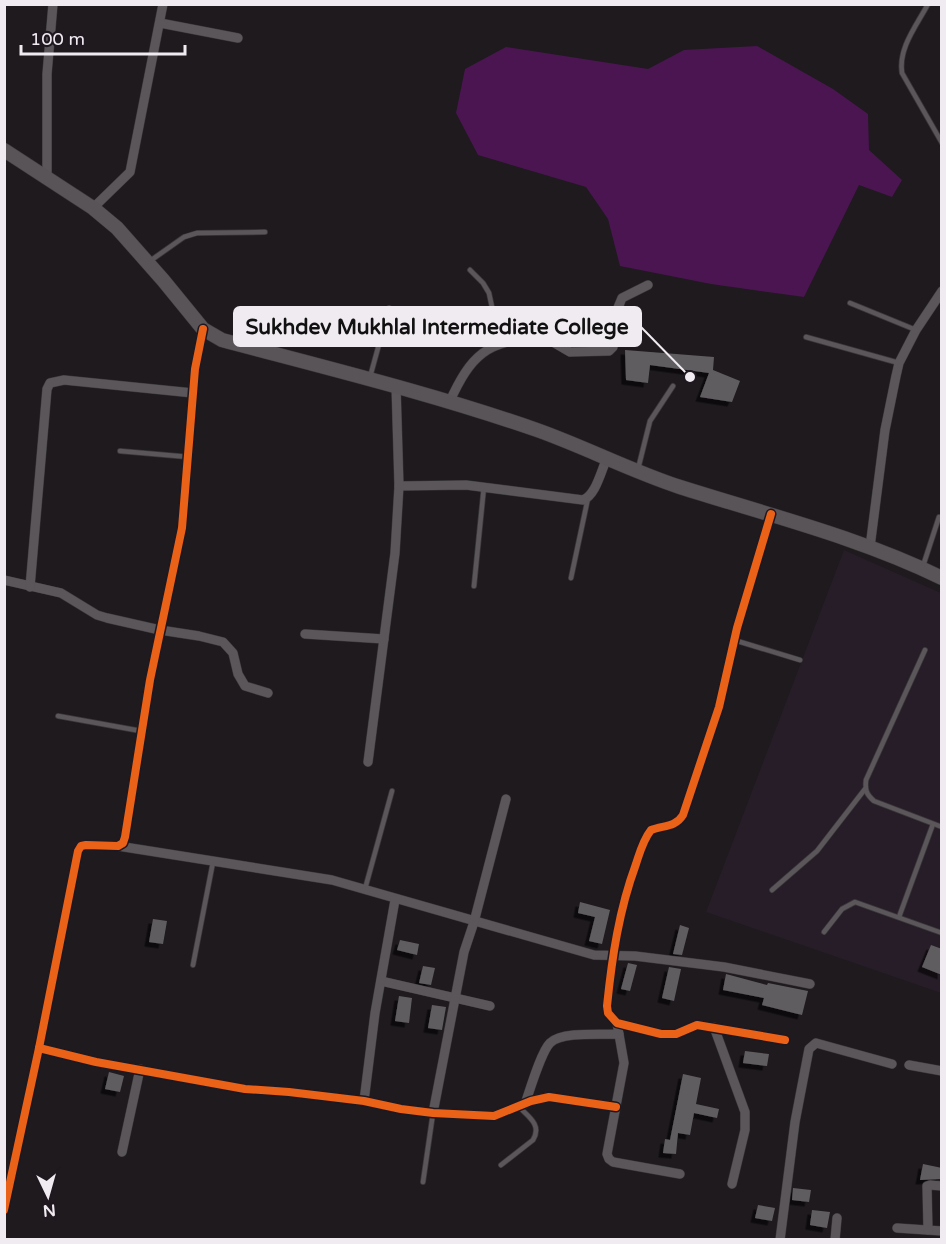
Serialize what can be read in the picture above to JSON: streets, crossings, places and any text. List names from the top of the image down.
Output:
{
  "places": ["Sukhdev Mukhlal Intermediate College"],
  "scale_bar": "100 m",
  "north": "bottom"
}
